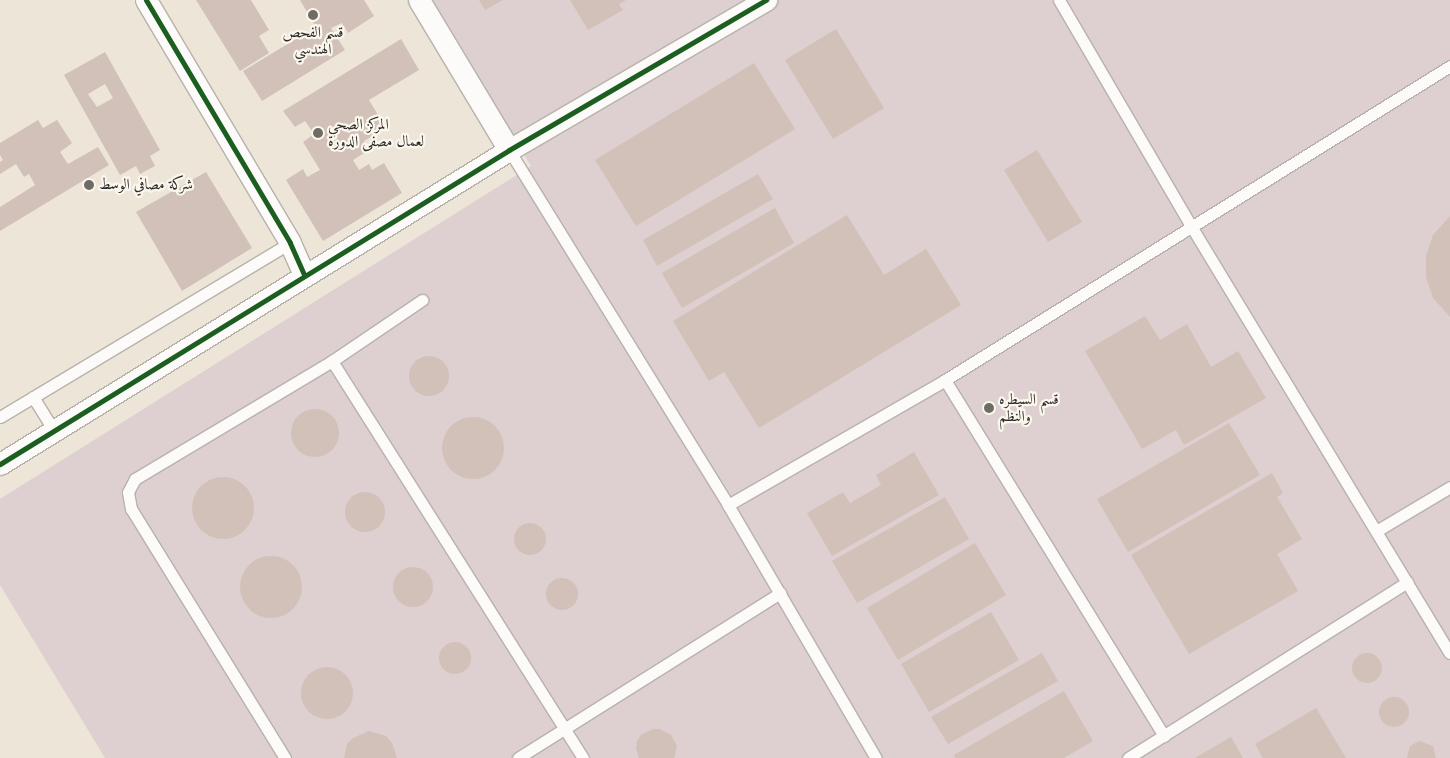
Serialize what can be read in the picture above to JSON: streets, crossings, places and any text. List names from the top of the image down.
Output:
{
  "places": [
    "قسم الفحص الهندسي",
    "المركز الصحي لعمال مصفى الدورة",
    "شركة مصافي الوسط",
    "قسم السيطره والنظم"
  ]
}
